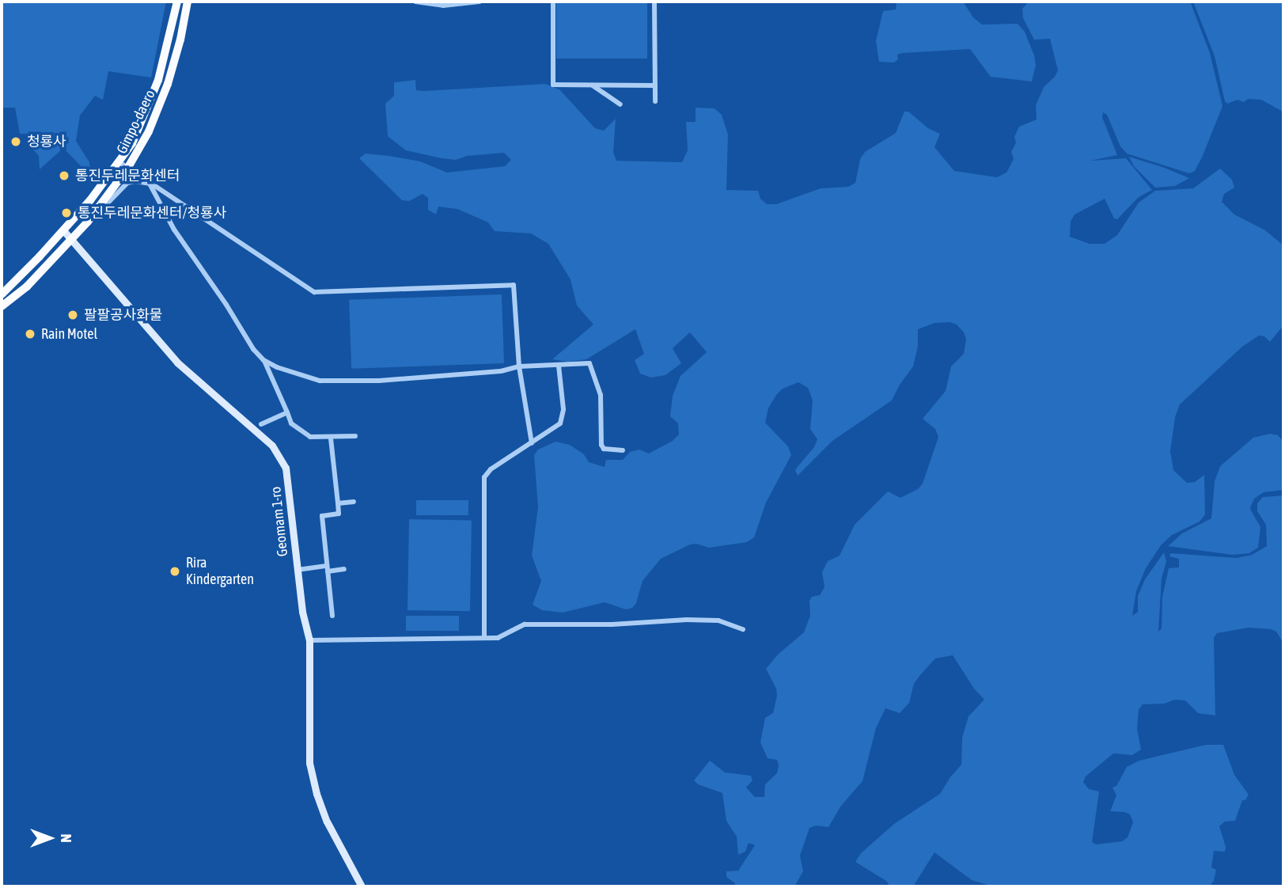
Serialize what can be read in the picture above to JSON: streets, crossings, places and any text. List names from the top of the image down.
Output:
{
  "streets": {
    "main road": ["Gimpo-daero"],
    "street": ["Geomam 1-ro"]
  },
  "crossings": [
    ["Gimpo-daero", "Geomam 1-ro"]
  ],
  "places": [
    "청룡사",
    "통진두레문화센터",
    "통진두레문화센터/청룡사",
    "팔팔공사화물",
    "Rain Motel",
    "Rira Kindergarten"
  ],
  "north": "right"
}
